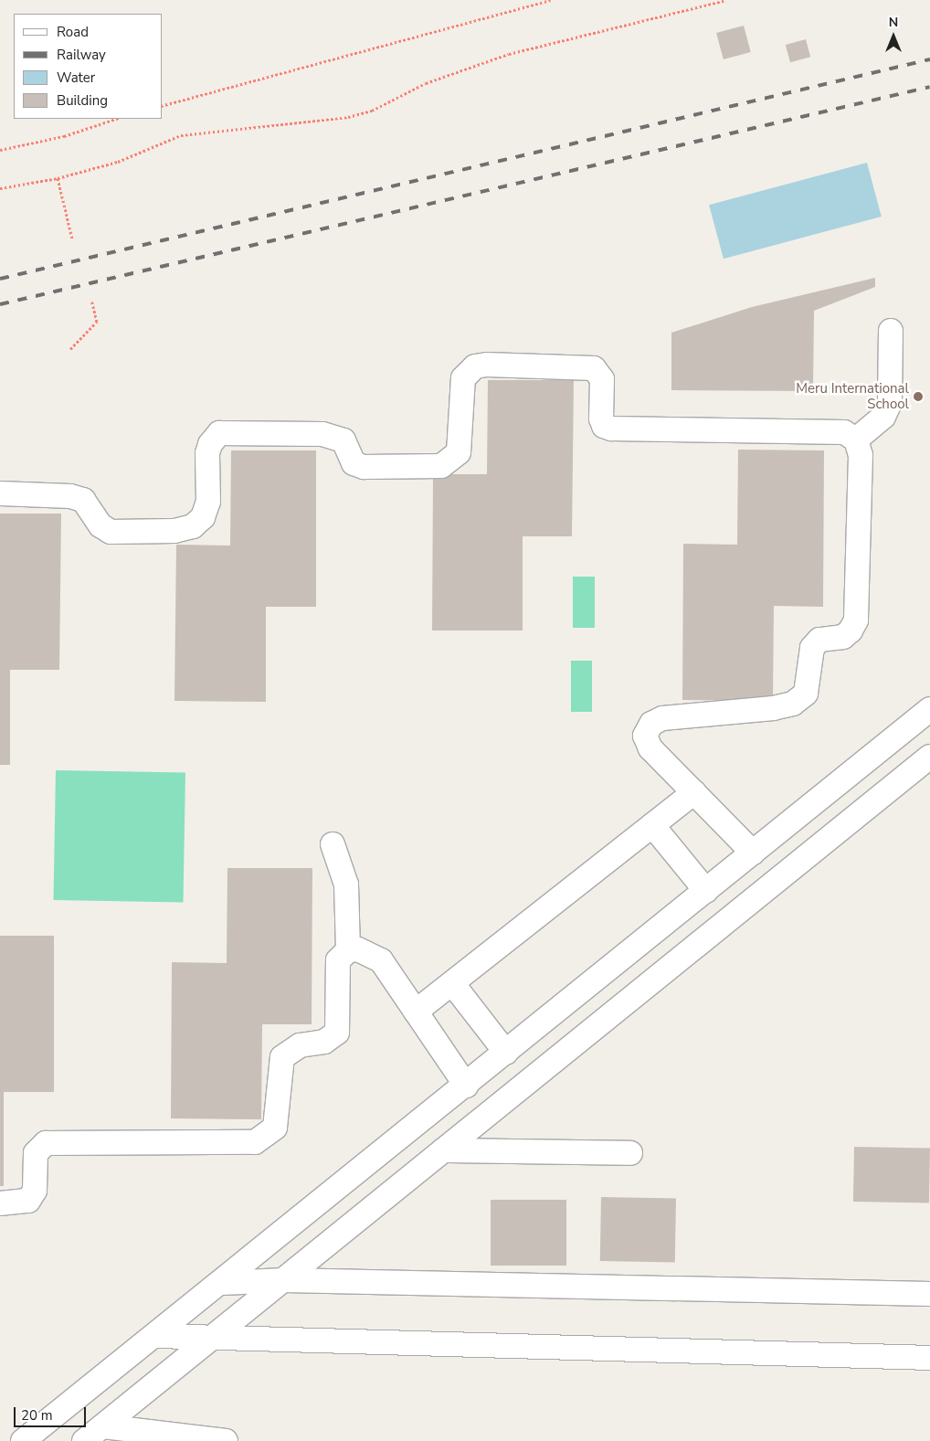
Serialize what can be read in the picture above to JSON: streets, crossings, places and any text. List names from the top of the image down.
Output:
{
  "places": ["Meru International School"],
  "legend": [
    "Road",
    "Railway",
    "Water",
    "Building"
  ],
  "scale_bar": "20 m",
  "north": "top"
}
